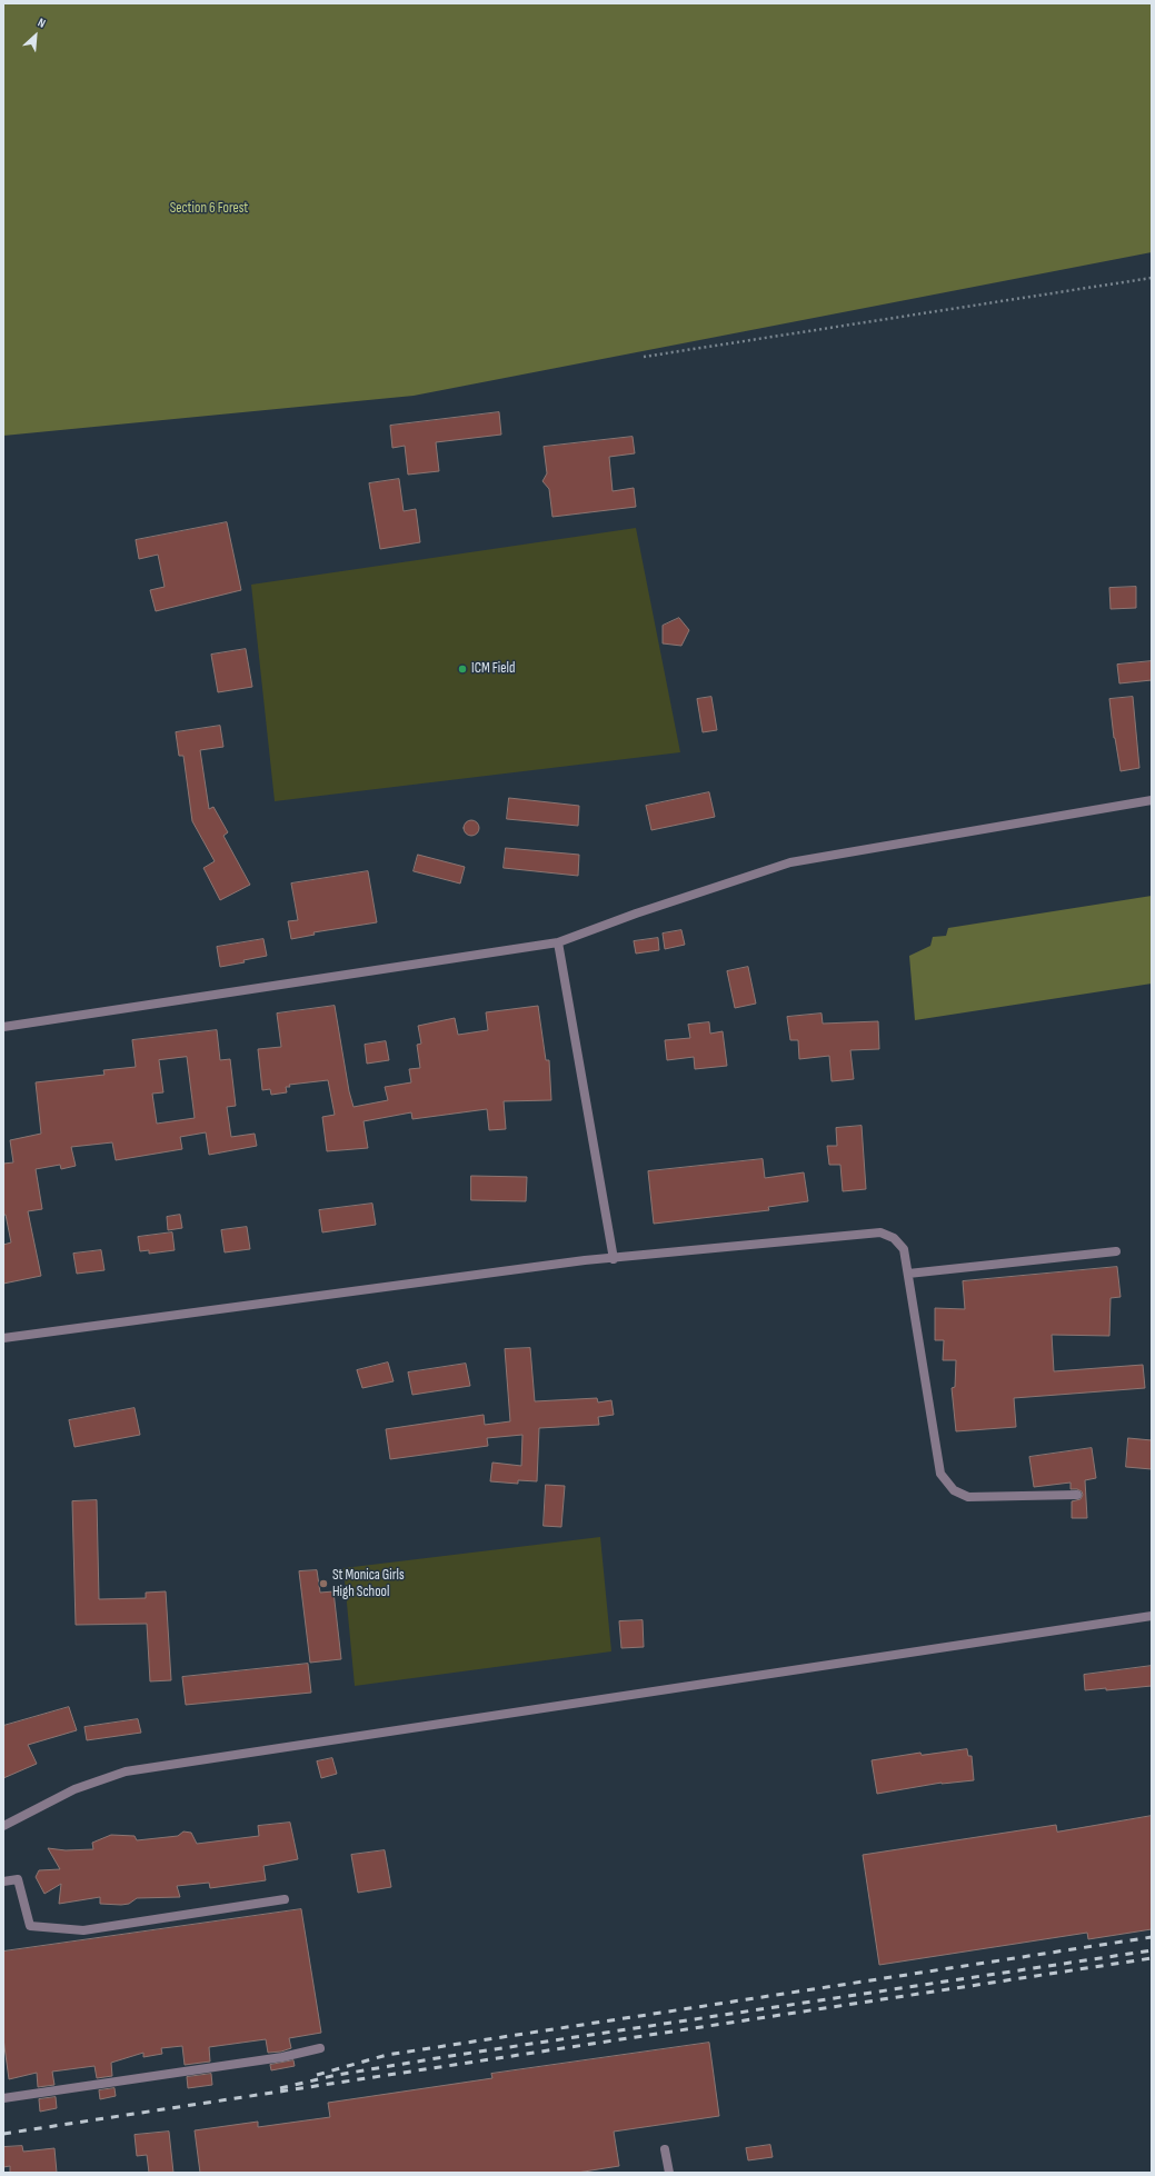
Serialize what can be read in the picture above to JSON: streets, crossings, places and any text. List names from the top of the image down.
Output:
{
  "parks": ["Section 6 Forest"],
  "places": ["ICM Field", "St Monica Girls High School"],
  "north": "top right"
}
